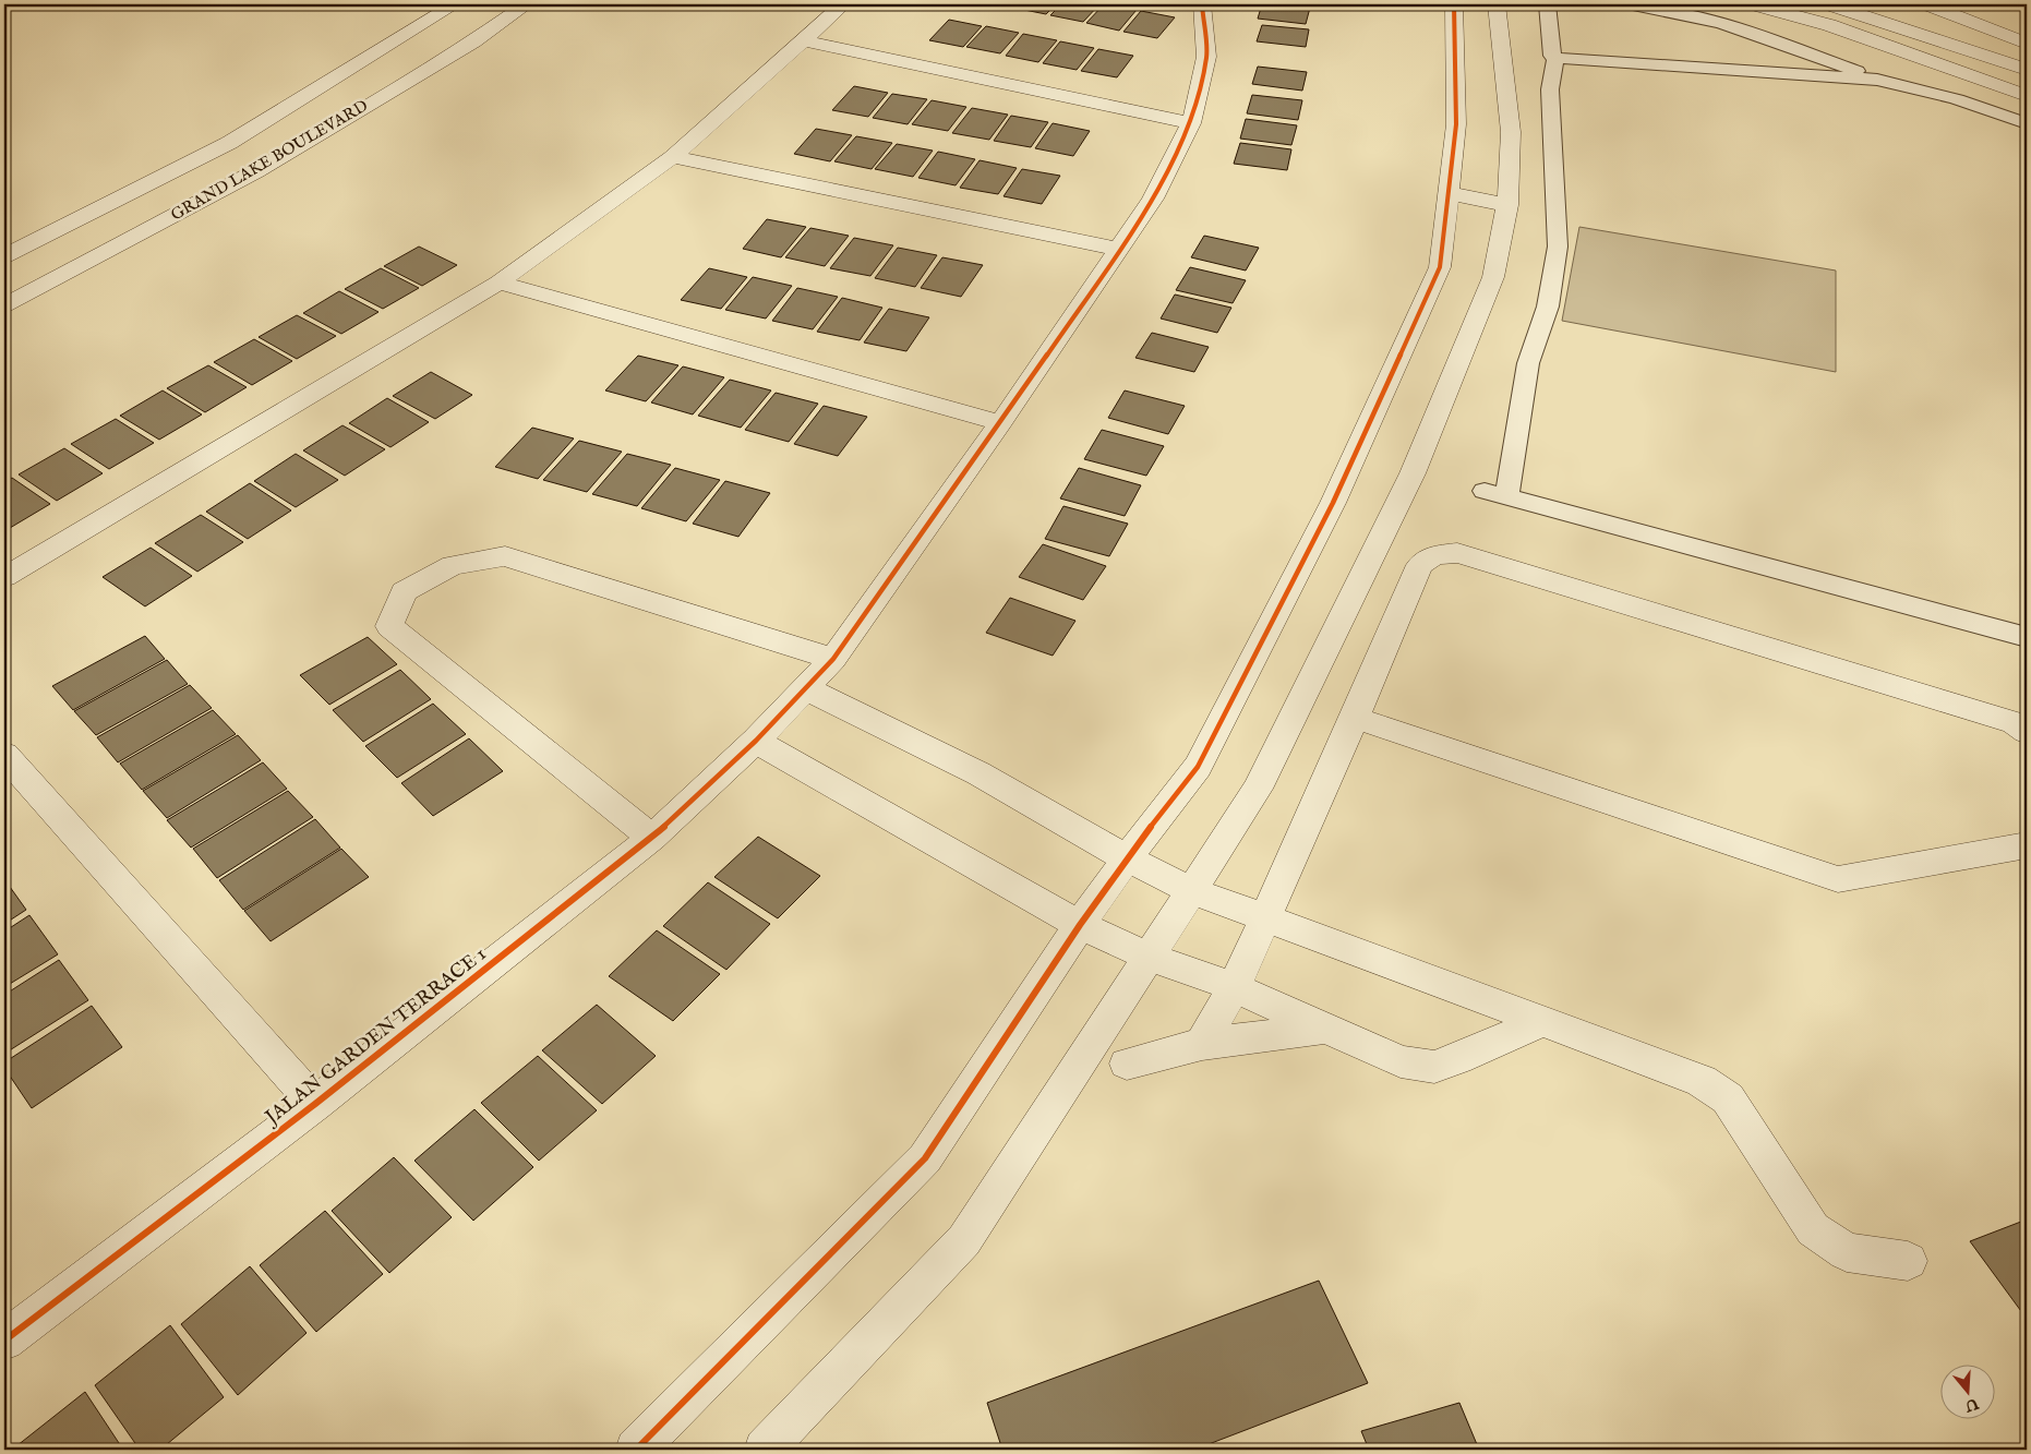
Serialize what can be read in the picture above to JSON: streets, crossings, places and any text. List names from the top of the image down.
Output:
{
  "streets": {
    "street": ["GRAND LAKE BOULEVARD", "JALAN GARDEN TERRACE 1"]
  },
  "north": "bottom"
}
